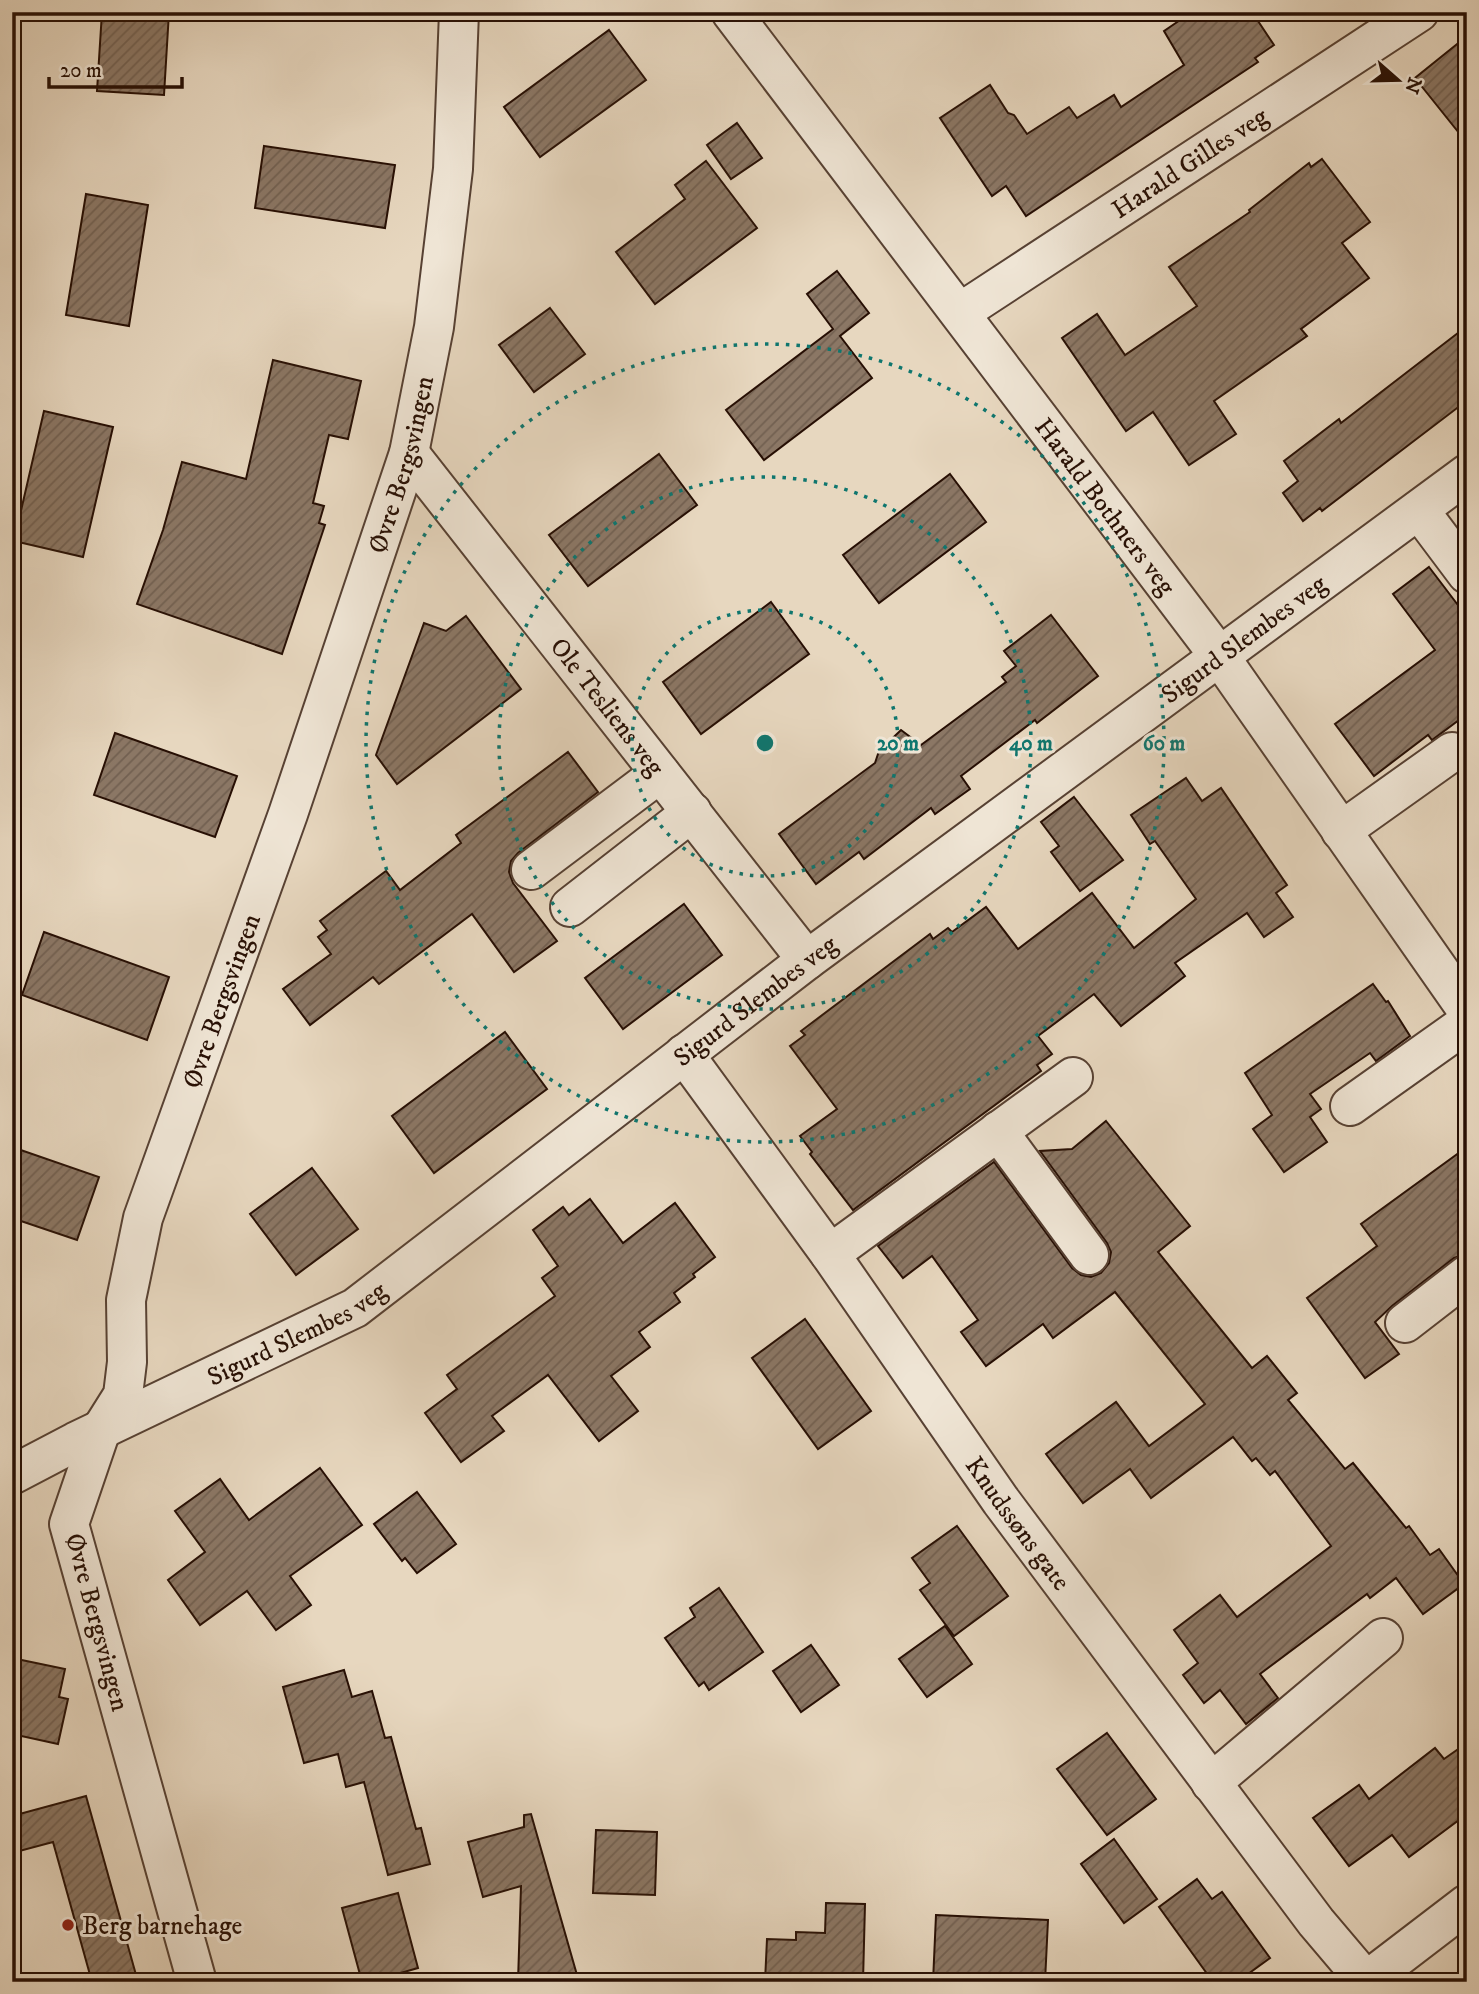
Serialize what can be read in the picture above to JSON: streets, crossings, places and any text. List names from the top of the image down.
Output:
{
  "streets": {
    "street": [
      "Harald Gilles veg",
      "Øvre Bergsvingen",
      "Harald Bothners veg",
      "Sigurd Slembes veg",
      "Ole Tesliens veg",
      "Knudssøns gate"
    ]
  },
  "crossings": [
    ["Harald Gilles veg", "Harald Bothners veg"],
    ["Øvre Bergsvingen", "Sigurd Slembes veg"],
    ["Øvre Bergsvingen", "Ole Tesliens veg"],
    ["Harald Bothners veg", "Sigurd Slembes veg"],
    ["Sigurd Slembes veg", "Ole Tesliens veg"],
    ["Sigurd Slembes veg", "Knudssøns gate"]
  ],
  "places": ["Berg barnehage"],
  "scale_bar": "20 m",
  "north": "right",
  "rings": ["20 m", "40 m", "60 m"]
}
